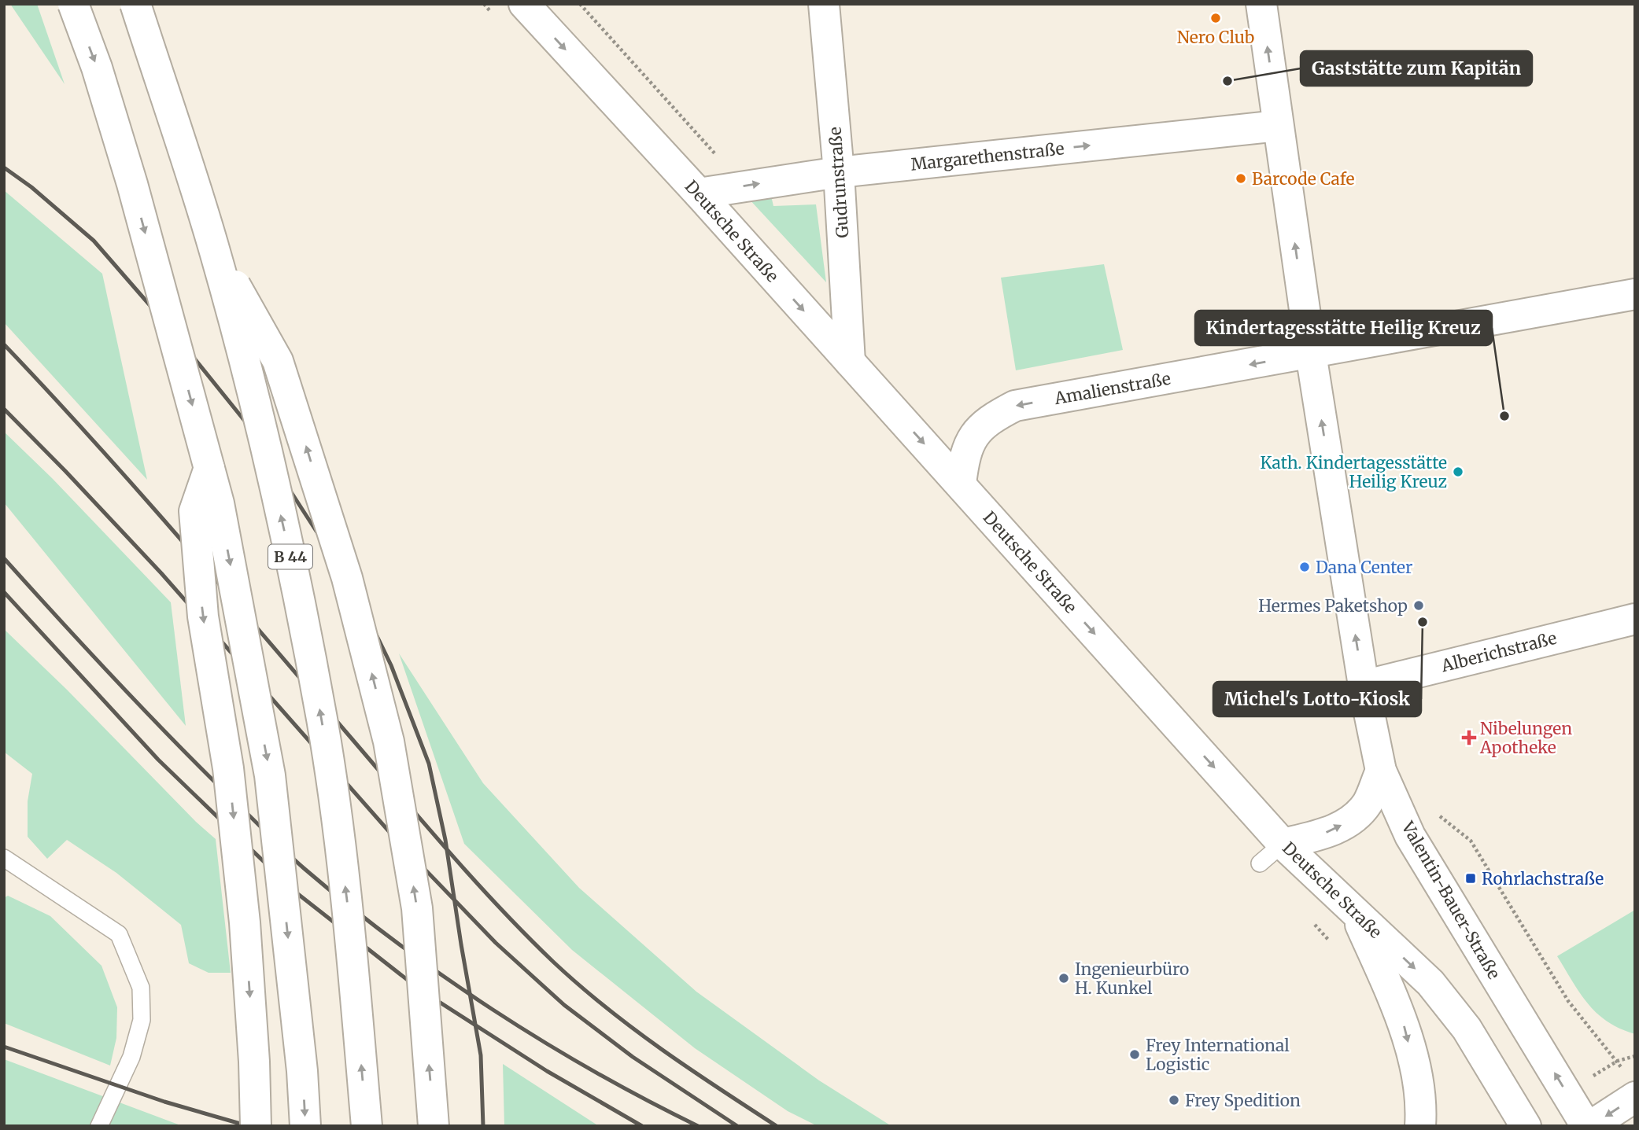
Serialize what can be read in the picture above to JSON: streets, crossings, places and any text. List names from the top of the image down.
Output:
{
  "streets": {
    "main road": [
      "Margarethenstraße",
      "Gudrunstraße",
      "Deutsche Straße",
      "Amalienstraße",
      "B 44",
      "Alberichstraße",
      "Valentin-Bauer-Straße"
    ]
  },
  "crossings": [
    ["Margarethenstraße", "Gudrunstraße"],
    ["Margarethenstraße", "Deutsche Straße"],
    ["Margarethenstraße", "Valentin-Bauer-Straße"],
    ["Gudrunstraße", "Deutsche Straße"],
    ["Deutsche Straße", "Amalienstraße"],
    ["Amalienstraße", "Valentin-Bauer-Straße"],
    ["Alberichstraße", "Valentin-Bauer-Straße"]
  ],
  "one_way": [
    "Margarethenstraße",
    "Deutsche Straße",
    "Amalienstraße",
    "Valentin-Bauer-Straße"
  ],
  "places": {
    "other": [
      "Nero Club",
      "Gaststätte zum Kapitän",
      "Barcode Cafe",
      "Kindertagesstätte Heilig Kreuz",
      "Kath. Kindertagesstätte Heilig Kreuz",
      "Dana Center",
      "Hermes Paketshop",
      "Michel's Lotto-Kiosk",
      "Ingenieurbüro H. Kunkel",
      "Frey International Logistic",
      "Frey Spedition"
    ],
    "health": ["Nibelungen Apotheke"],
    "transit": ["Rohrlachstraße"]
  }
}
